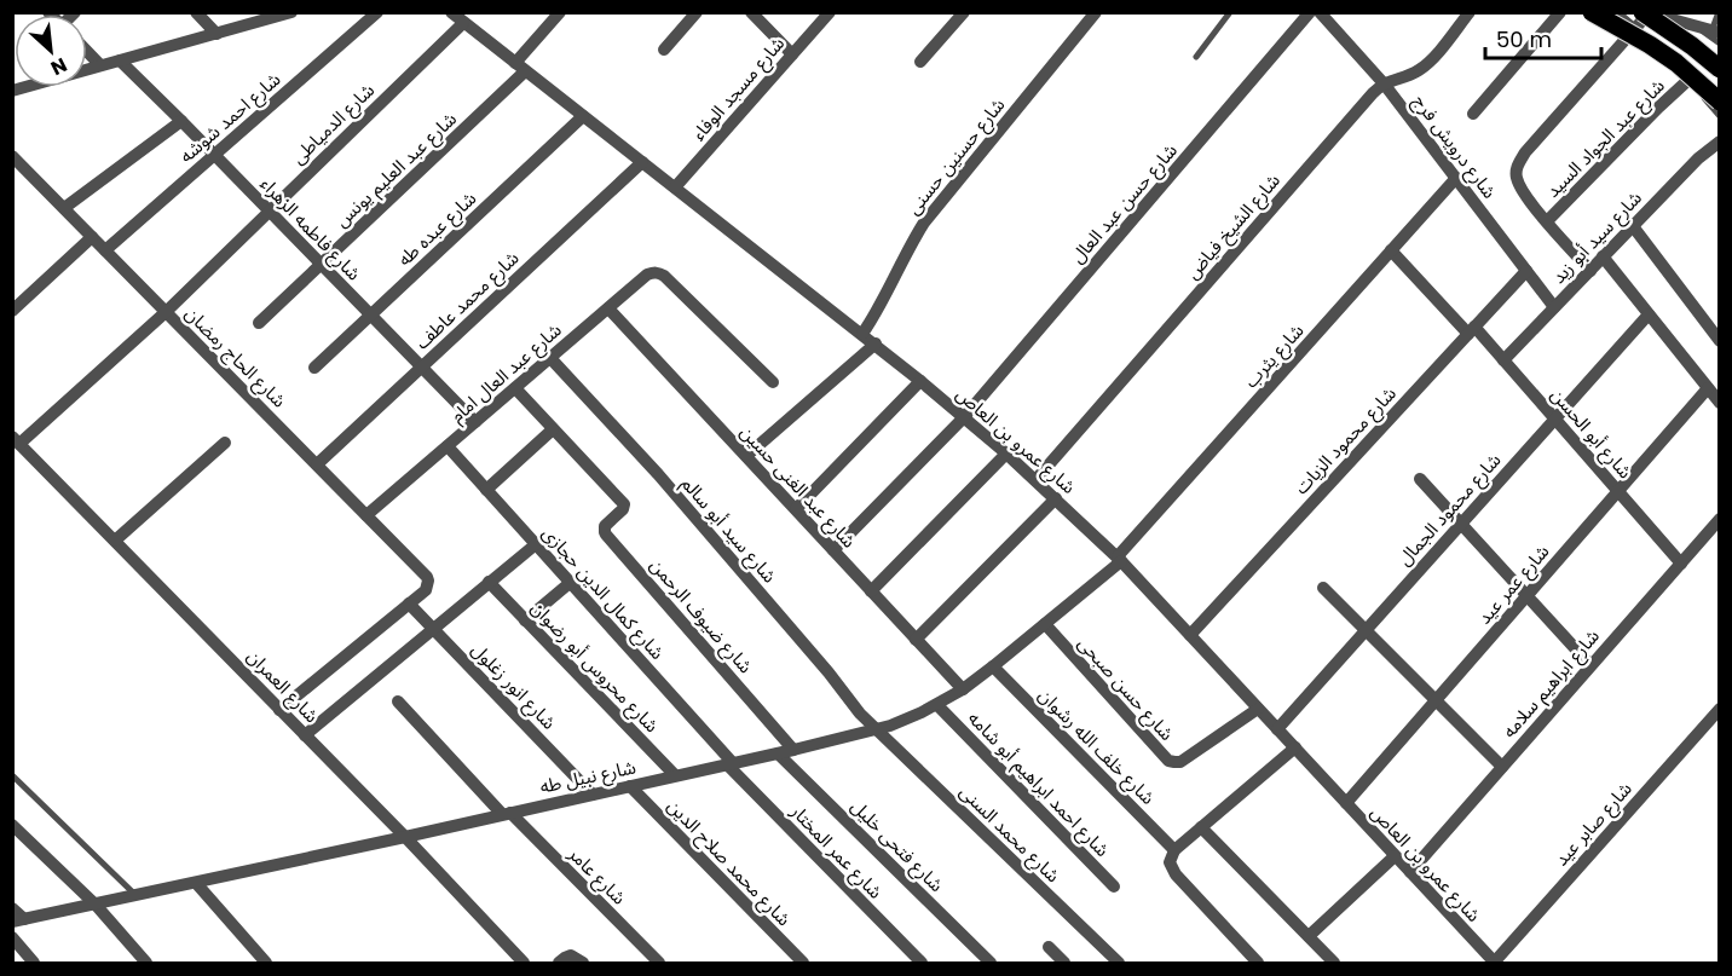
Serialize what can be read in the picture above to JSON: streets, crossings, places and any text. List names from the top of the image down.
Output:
{
  "streets": {
    "street": [
      "شارع مسجد الوفاء",
      "شارع احمد شوشه",
      "شارع الدمياطى",
      "شارع عبد الجواد السيد",
      "شارع درويش فرج",
      "شارع حسنين حسنى",
      "شارع عبد العليم يونس",
      "شارع حسن عبد العال",
      "شارع الشيخ فياض",
      "شارع فاطمه الزهراء",
      "شارع عبده طه",
      "شارع سيد أبو زيد",
      "شارع محمد عاطف",
      "شارع يثرب",
      "شارع الحاج رمضان",
      "شارع عبد العال امام",
      "شارع أبو الحسن",
      "شارع عمرو بن العاص",
      "شارع محمود الزيات",
      "شارع عبد الغنى حسين",
      "شارع محمود الجمال",
      "شارع سيد أبو سالم",
      "شارع عمر عيد",
      "شارع كمال الدين حجازى",
      "شارع ضيوف الرحمن",
      "شارع محروس أبو رضوان",
      "شارع ابراهيم سلامه",
      "شارع العمران",
      "شارع انور زغلول",
      "شارع حسن صبحى",
      "شارع خلف الله رشوان",
      "شارع نبيل طه",
      "شارع احمد ابراهيم أبو شامه",
      "شارع صابر عيد",
      "شارع محمد السنى",
      "شارع فتحى خليل",
      "شارع عمر المختار",
      "شارع محمد صلاح الدين",
      "شارع عامر"
    ]
  },
  "crossings": [
    ["شارع مسجد الوفاء", "شارع عمرو بن العاص"],
    ["شارع احمد شوشه", "شارع فاطمه الزهراء"],
    ["شارع احمد شوشه", "شارع الحاج رمضان"],
    ["شارع الدمياطى", "شارع فاطمه الزهراء"],
    ["شارع الدمياطى", "شارع الحاج رمضان"],
    ["شارع الدمياطى", "شارع عمرو بن العاص"],
    ["شارع الدمياطى", "شارع العمران"],
    ["شارع درويش فرج", "شارع الشيخ فياض"],
    ["شارع درويش فرج", "شارع سيد أبو زيد"],
    ["شارع درويش فرج", "شارع يثرب"],
    ["شارع درويش فرج", "شارع محمود الزيات"],
    ["شارع حسنين حسنى", "شارع عمرو بن العاص"],
    ["شارع عبد العليم يونس", "شارع فاطمه الزهراء"],
    ["شارع عبد العليم يونس", "شارع عمرو بن العاص"],
    ["شارع حسن عبد العال", "شارع عمرو بن العاص"],
    ["شارع حسن عبد العال", "شارع عبد الغنى حسين"],
    ["شارع الشيخ فياض", "شارع عمرو بن العاص"],
    ["شارع فاطمه الزهراء", "شارع عبده طه"],
    ["شارع فاطمه الزهراء", "شارع محمد عاطف"],
    ["شارع فاطمه الزهراء", "شارع عبد العال امام"],
    ["شارع عبده طه", "شارع عمرو بن العاص"],
    ["شارع سيد أبو زيد", "شارع أبو الحسن"],
    ["شارع محمد عاطف", "شارع الحاج رمضان"],
    ["شارع محمد عاطف", "شارع عمرو بن العاص"],
    ["شارع يثرب", "شارع أبو الحسن"],
    ["شارع يثرب", "شارع عمرو بن العاص"],
    ["شارع يثرب", "شارع نبيل طه"],
    ["شارع الحاج رمضان", "شارع عبد العال امام"],
    ["شارع الحاج رمضان", "شارع انور زغلول"],
    ["شارع عبد العال امام", "شارع عبد الغنى حسين"],
    ["شارع عبد العال امام", "شارع سيد أبو سالم"],
    ["شارع عبد العال امام", "شارع كمال الدين حجازى"],
    ["شارع أبو الحسن", "شارع محمود الزيات"],
    ["شارع أبو الحسن", "شارع محمود الجمال"],
    ["شارع أبو الحسن", "شارع عمر عيد"],
    ["شارع أبو الحسن", "شارع ابراهيم سلامه"],
    ["شارع عمرو بن العاص", "شارع محمود الزيات"],
    ["شارع عمرو بن العاص", "شارع محمود الجمال"],
    ["شارع عمرو بن العاص", "شارع عمر عيد"],
    ["شارع عمرو بن العاص", "شارع ابراهيم سلامه"],
    ["شارع عمرو بن العاص", "شارع حسن صبحى"],
    ["شارع عمرو بن العاص", "شارع نبيل طه"],
    ["شارع عمرو بن العاص", "شارع صابر عيد"],
    ["شارع عبد الغنى حسين", "شارع نبيل طه"],
    ["شارع سيد أبو سالم", "شارع نبيل طه"],
    ["شارع سيد أبو سالم", "شارع محمد السنى"],
    ["شارع كمال الدين حجازى", "شارع نبيل طه"],
    ["شارع كمال الدين حجازى", "شارع عمر المختار"],
    ["شارع ضيوف الرحمن", "شارع نبيل طه"],
    ["شارع محروس أبو رضوان", "شارع نبيل طه"],
    ["شارع العمران", "شارع نبيل طه"],
    ["شارع انور زغلول", "شارع نبيل طه"],
    ["شارع حسن صبحى", "شارع نبيل طه"],
    ["شارع خلف الله رشوان", "شارع نبيل طه"],
    ["شارع نبيل طه", "شارع احمد ابراهيم أبو شامه"],
    ["شارع نبيل طه", "شارع محمد السنى"],
    ["شارع نبيل طه", "شارع فتحى خليل"],
    ["شارع نبيل طه", "شارع عمر المختار"],
    ["شارع نبيل طه", "شارع محمد صلاح الدين"],
    ["شارع نبيل طه", "شارع عامر"]
  ],
  "scale_bar": "50 m",
  "north": "bottom right"
}
